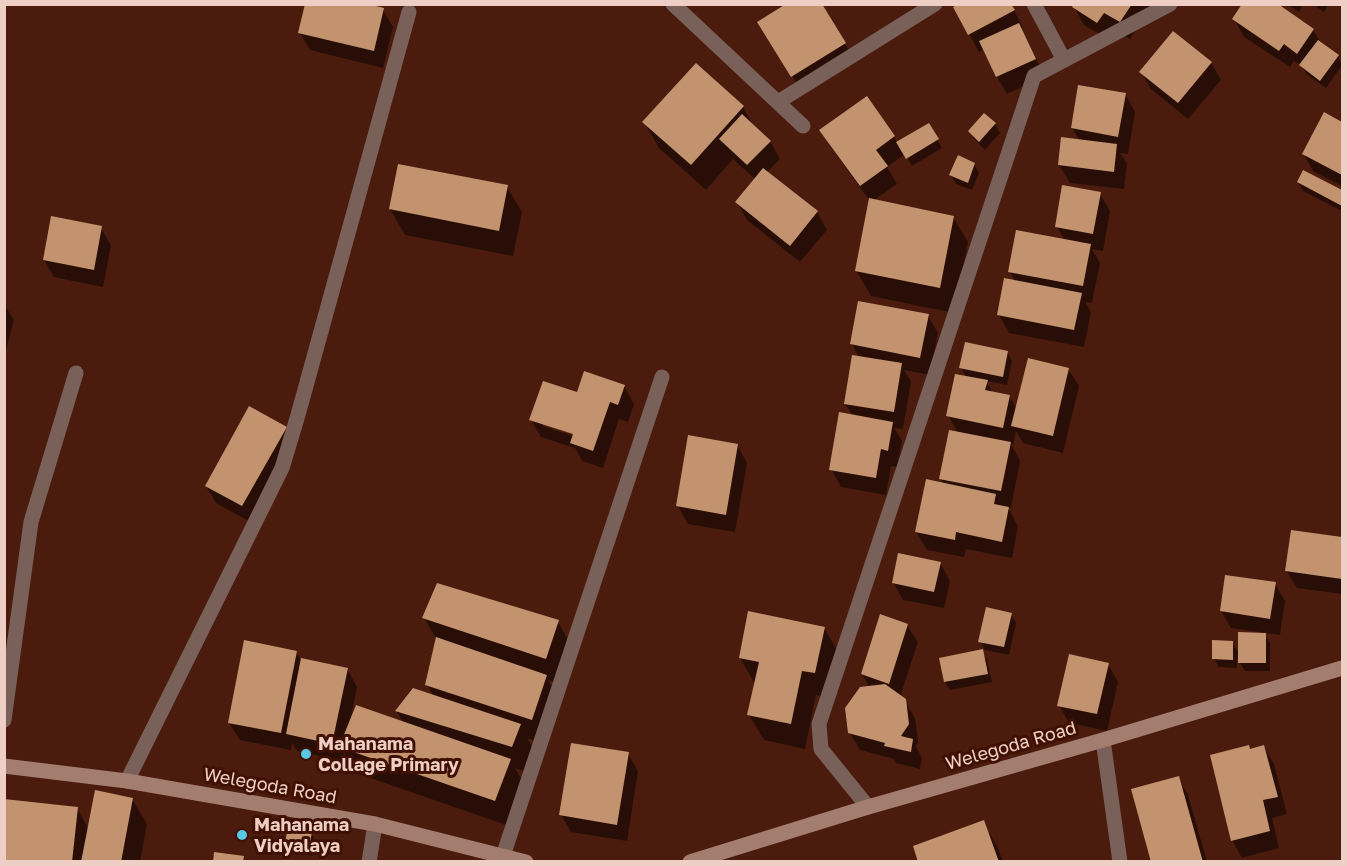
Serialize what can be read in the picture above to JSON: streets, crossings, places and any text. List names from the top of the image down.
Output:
{
  "streets": {
    "street": ["Welegoda Road"]
  },
  "places": ["Mahanama Collage Primary", "Mahanama Vidyalaya"]
}
